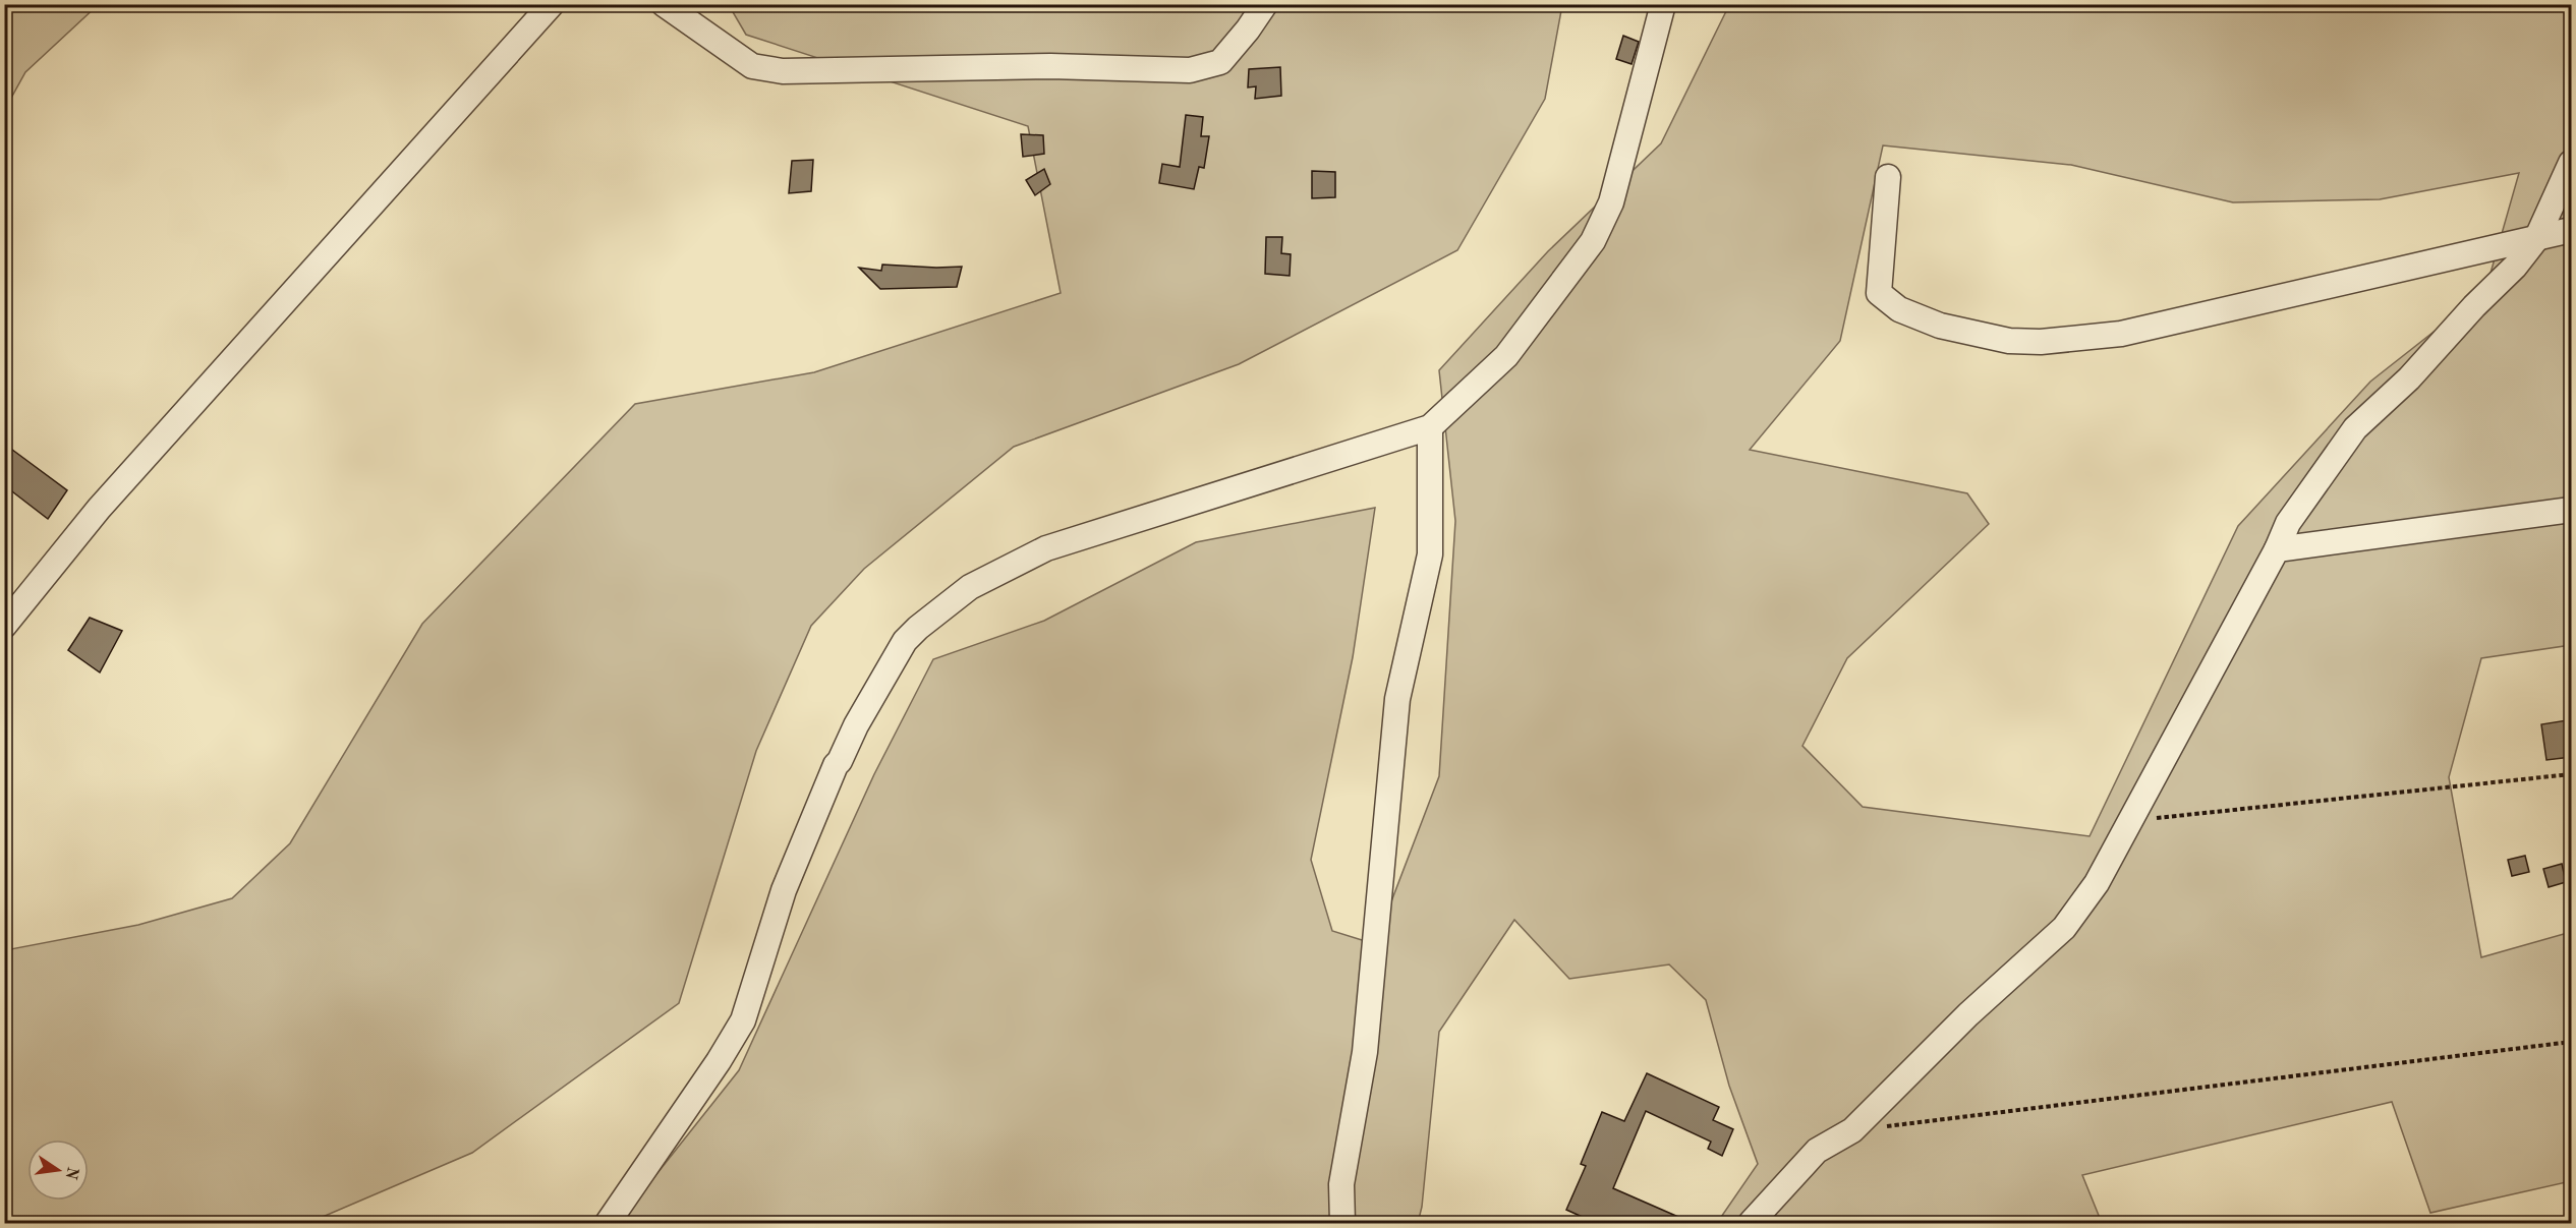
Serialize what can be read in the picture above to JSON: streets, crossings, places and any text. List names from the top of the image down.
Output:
{
  "north": "right"
}
